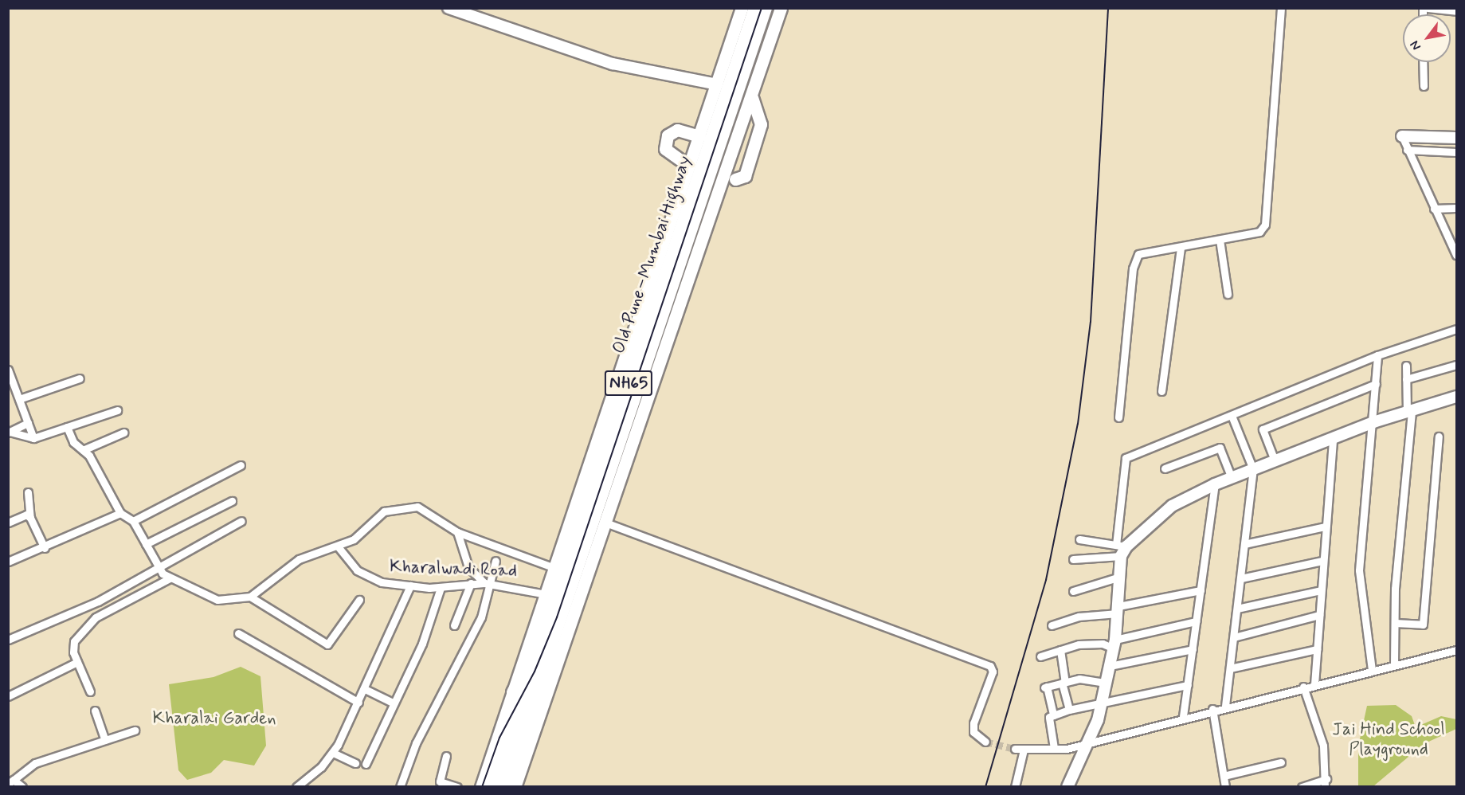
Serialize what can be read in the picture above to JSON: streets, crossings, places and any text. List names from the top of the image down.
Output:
{
  "streets": {
    "highway": ["Old Pune–Mumbai Highway", "NH65"],
    "street": ["Kharalwadi Road"]
  },
  "crossings": [
    ["Old Pune–Mumbai Highway", "NH65"]
  ],
  "parks": ["Kharalai Garden", "Jai Hind School Playground"],
  "north": "bottom left"
}
